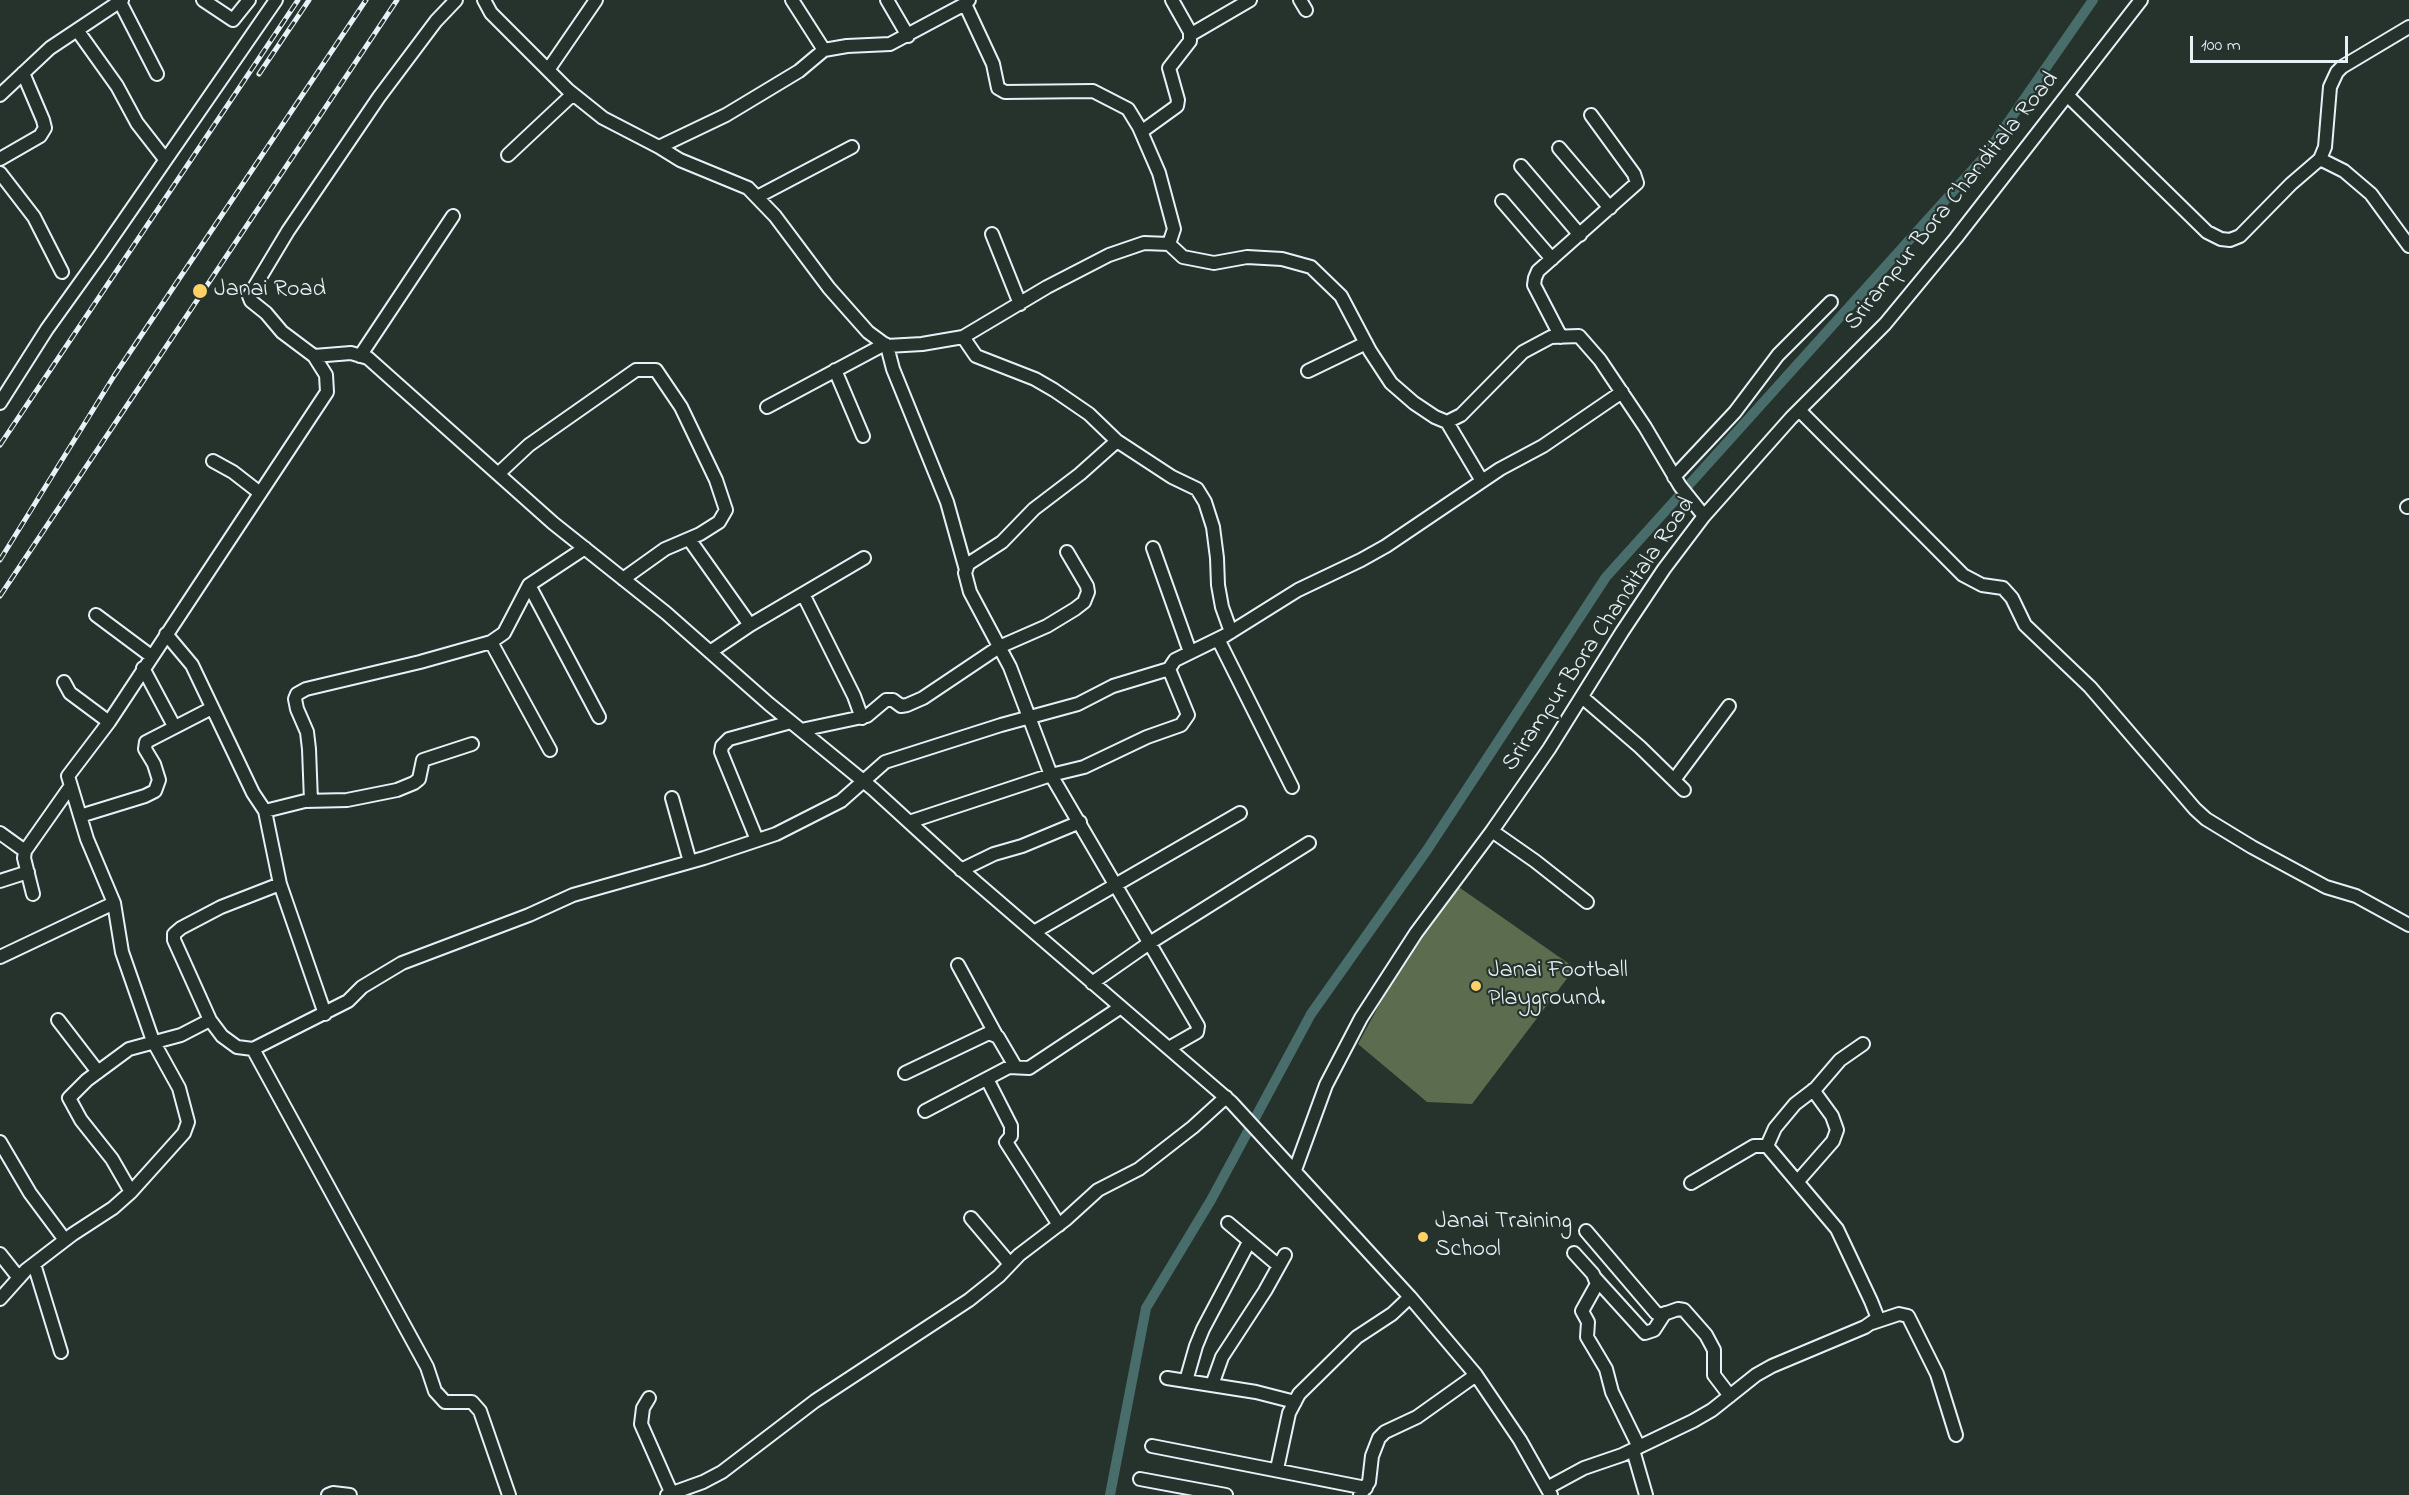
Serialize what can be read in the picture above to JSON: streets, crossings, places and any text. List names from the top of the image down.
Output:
{
  "streets": {
    "street": ["Srirampur Bora Chanditala Road"]
  },
  "places": ["Janai Road", "Janai Football Playground.", "Janai Training School"],
  "scale_bar": "100 m"
}
